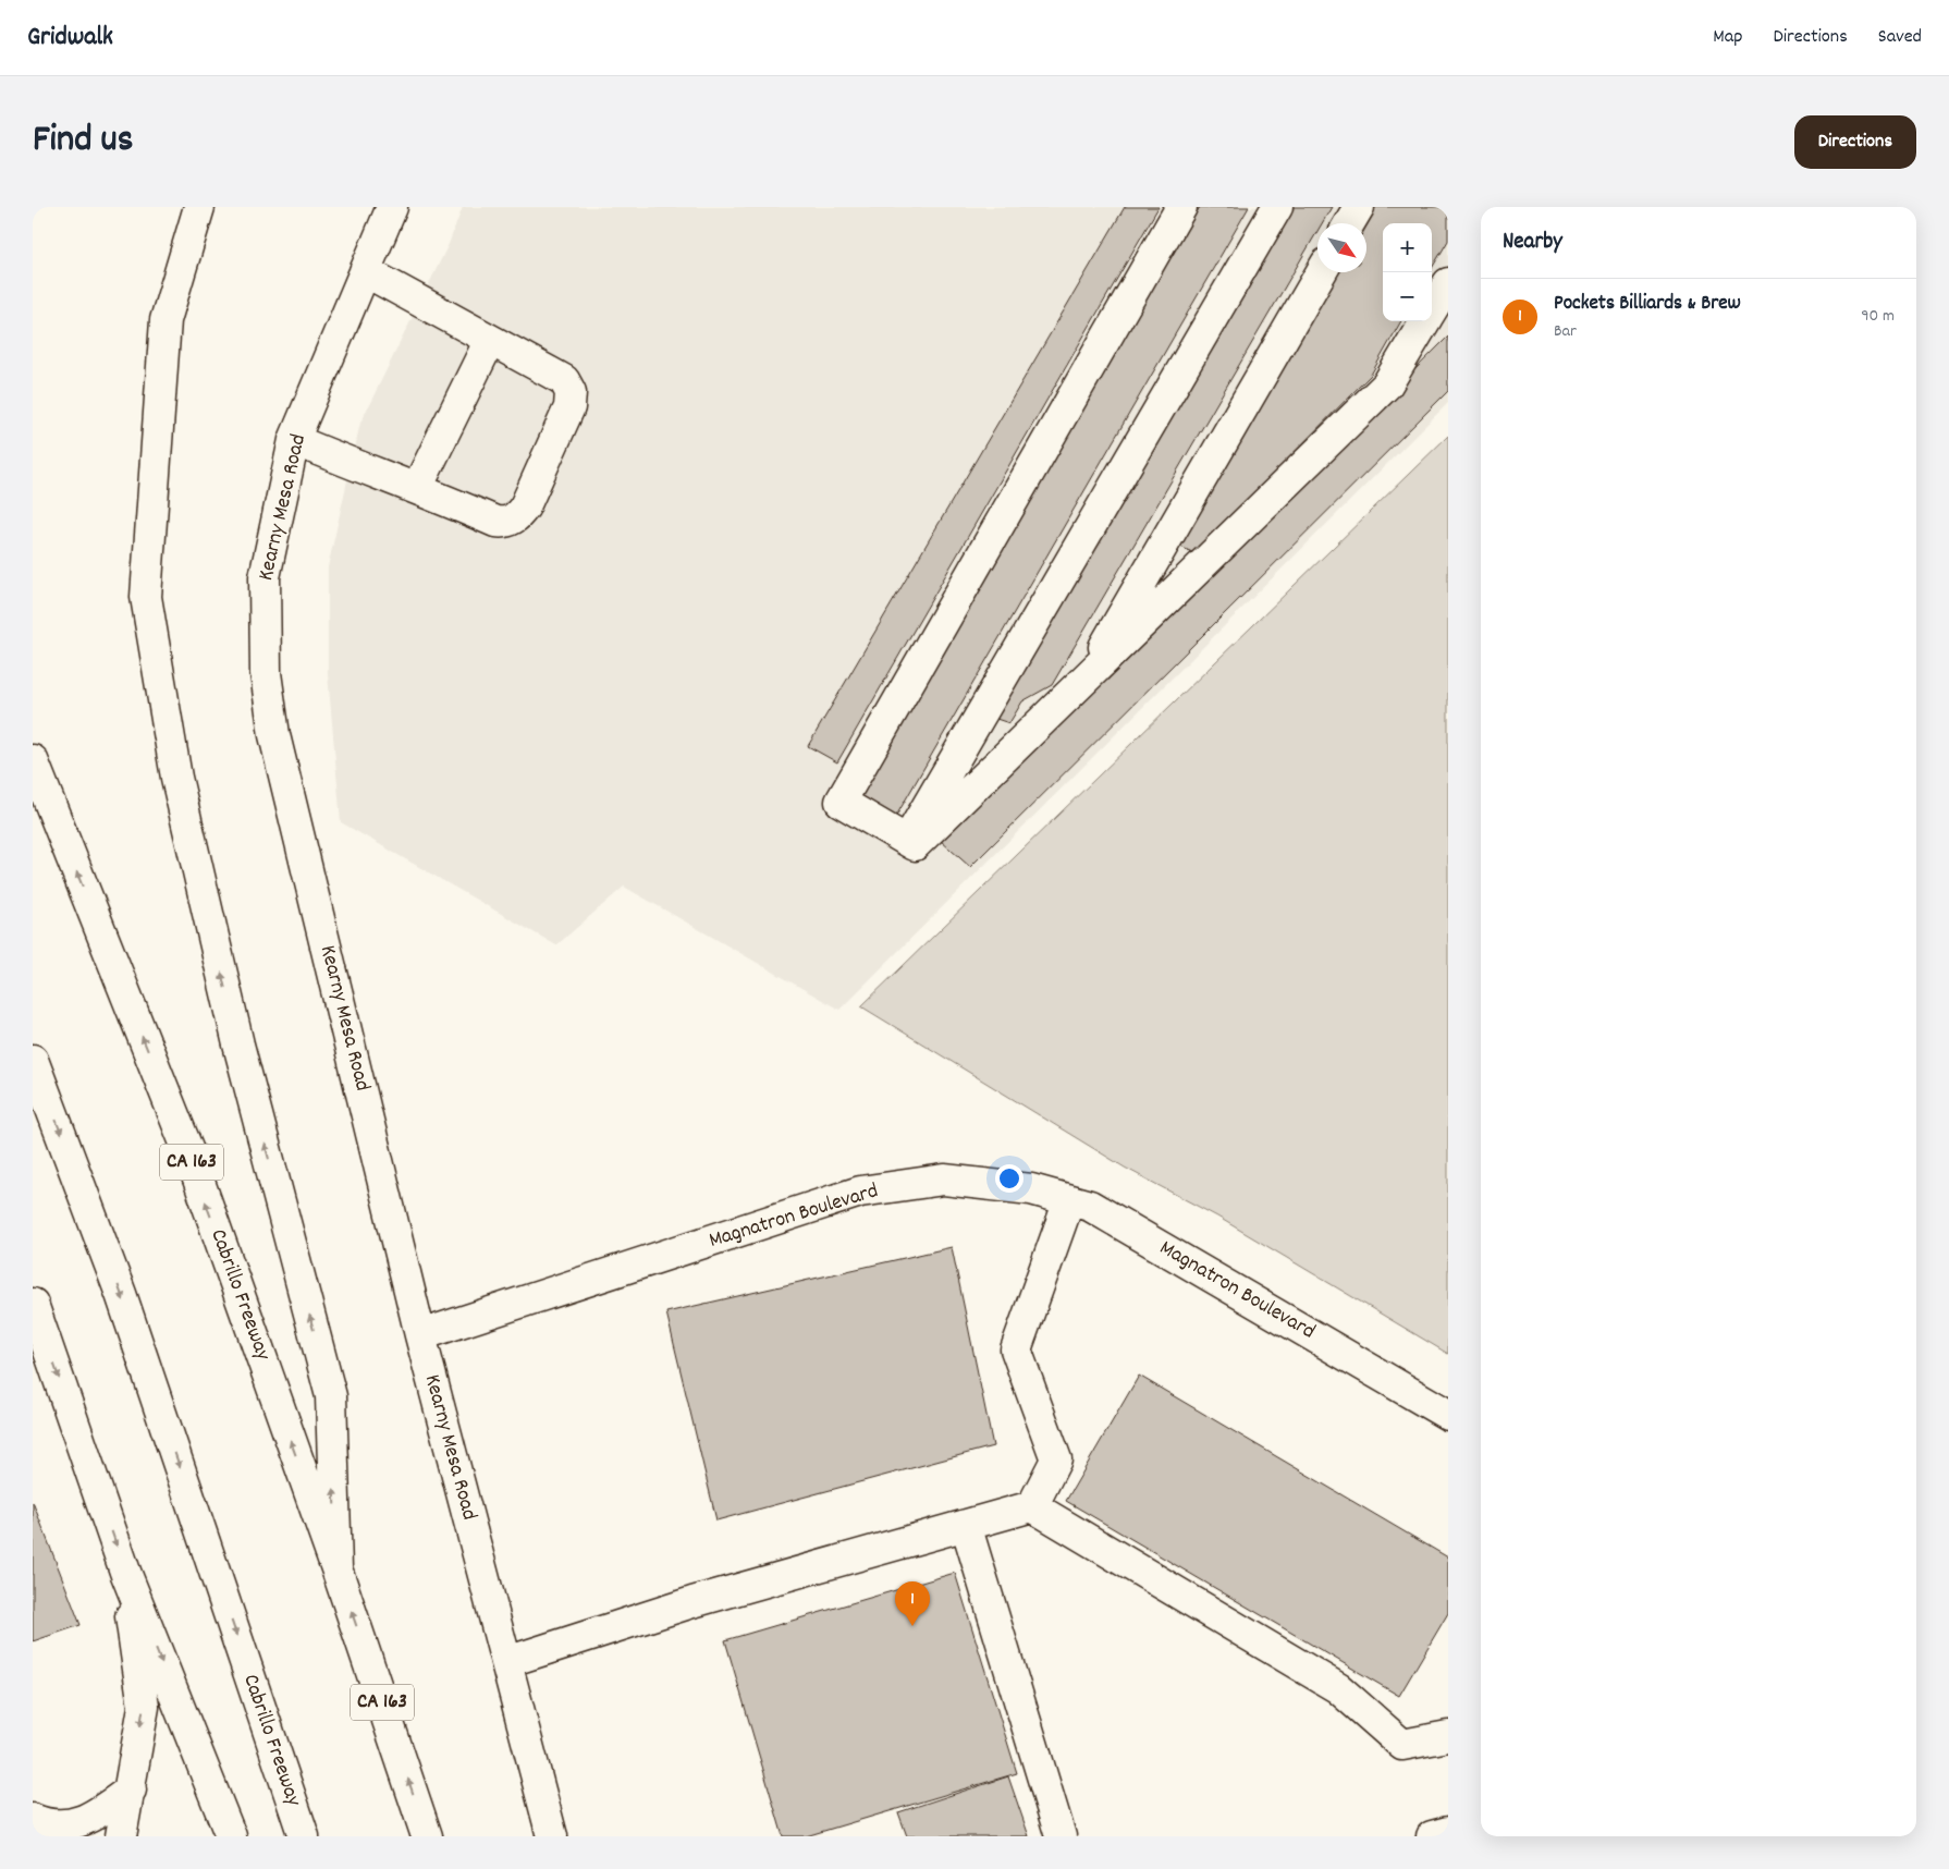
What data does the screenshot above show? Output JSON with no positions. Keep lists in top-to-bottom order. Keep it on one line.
{"streets":{"main road":["Kearny Mesa Road","CA 163","Magnatron Boulevard","Cabrillo Freeway"]},"crossings":[["Kearny Mesa Road","Magnatron Boulevard"]],"north":"bottom right","page":{"header":"Gridwalk","nav":["Map","Directions","Saved"],"title":"Find us","buttons":"Directions","heading":"Nearby","map_buttons":["+","−"],"list":[{"mark":"1","name":"Pockets Billiards & Brew","note":"Bar","value":"90 m"}],"pins":"1"}}
